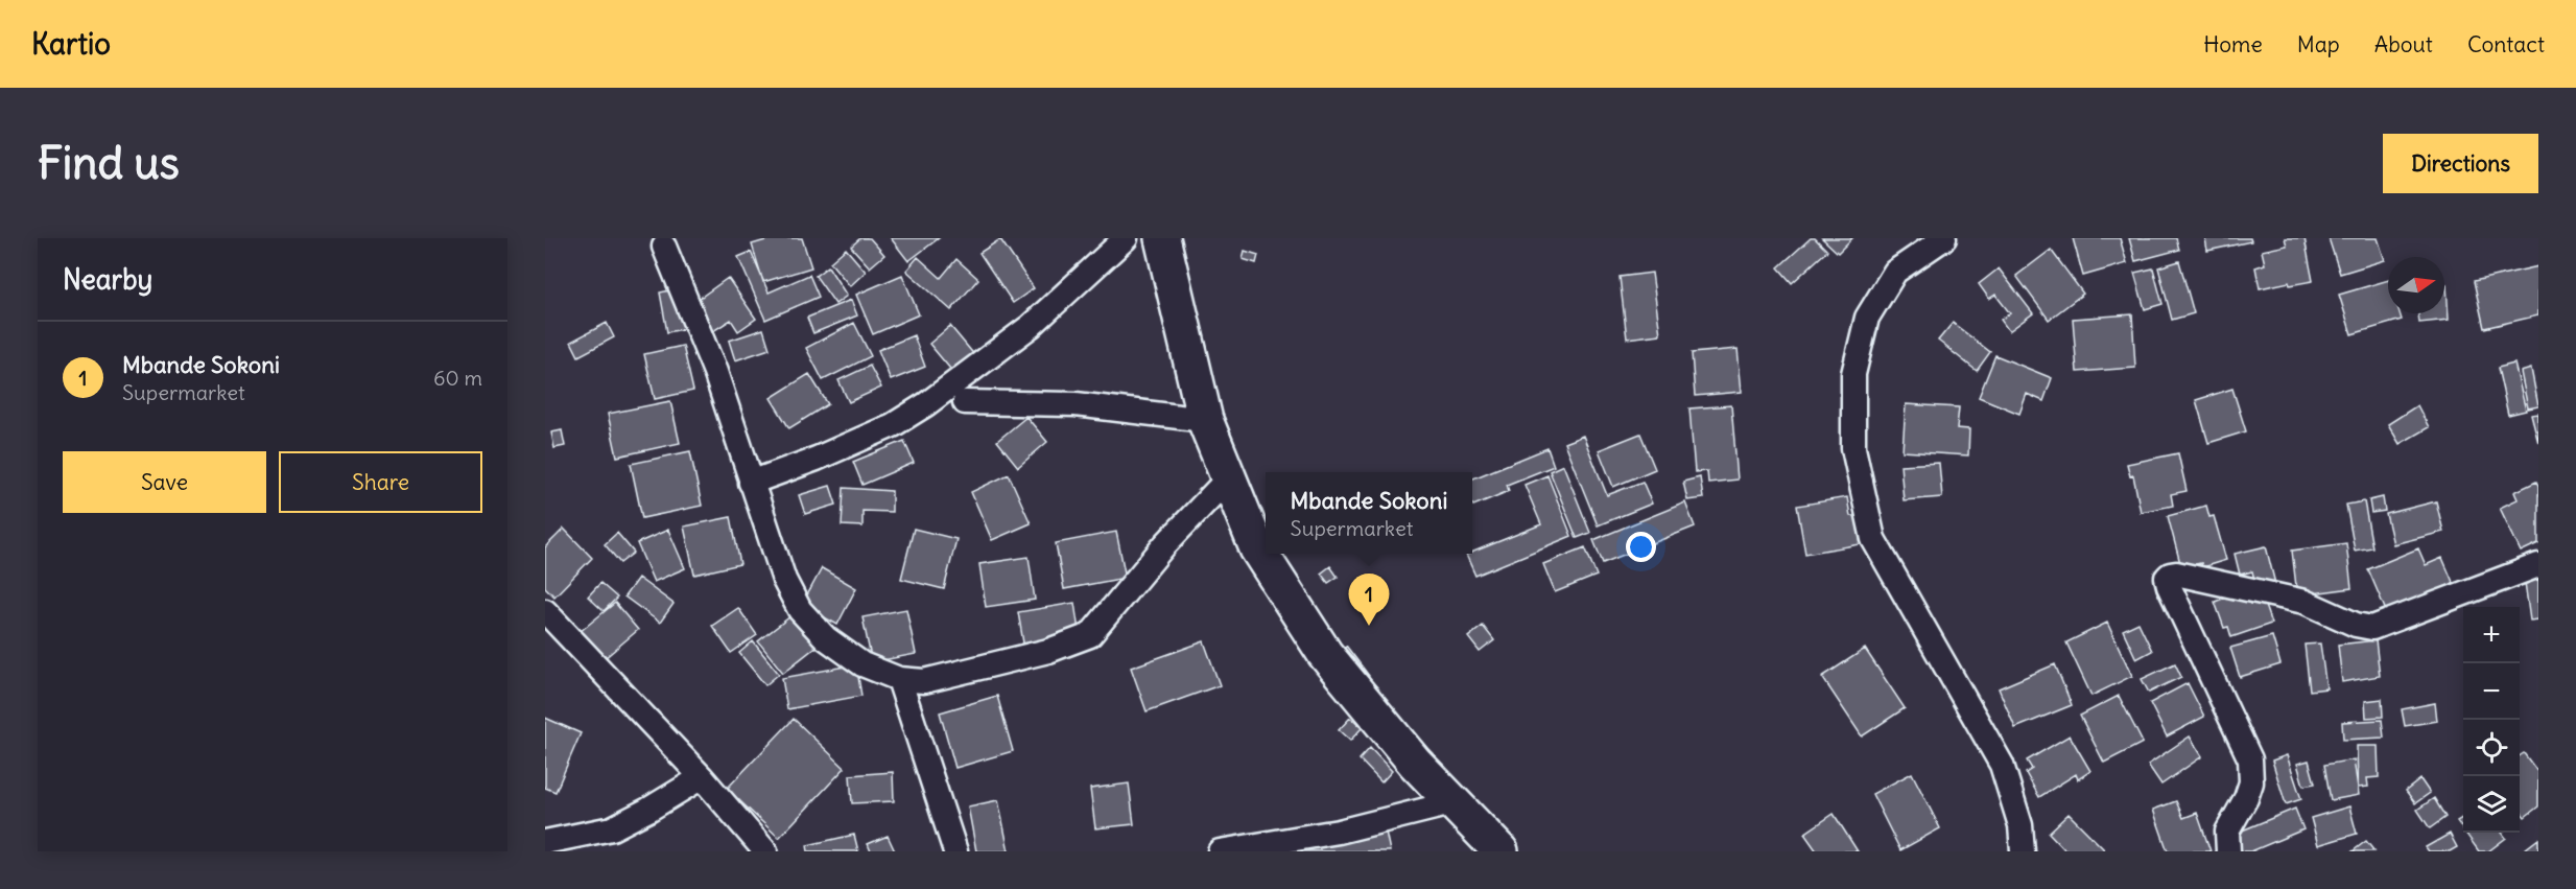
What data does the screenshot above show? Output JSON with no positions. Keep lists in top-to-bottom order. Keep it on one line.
{"north":"right","page":{"header":"Kartio","nav":["Home","Map","About","Contact"],"buttons":["Directions",["Save","Share"]],"title":"Find us","heading":"Nearby","list":[{"mark":"1","name":"Mbande Sokoni","note":"Supermarket","value":"60 m"}],"popup":["Mbande Sokoni","Supermarket"],"pins":"1","map_buttons":["+","−"]}}
